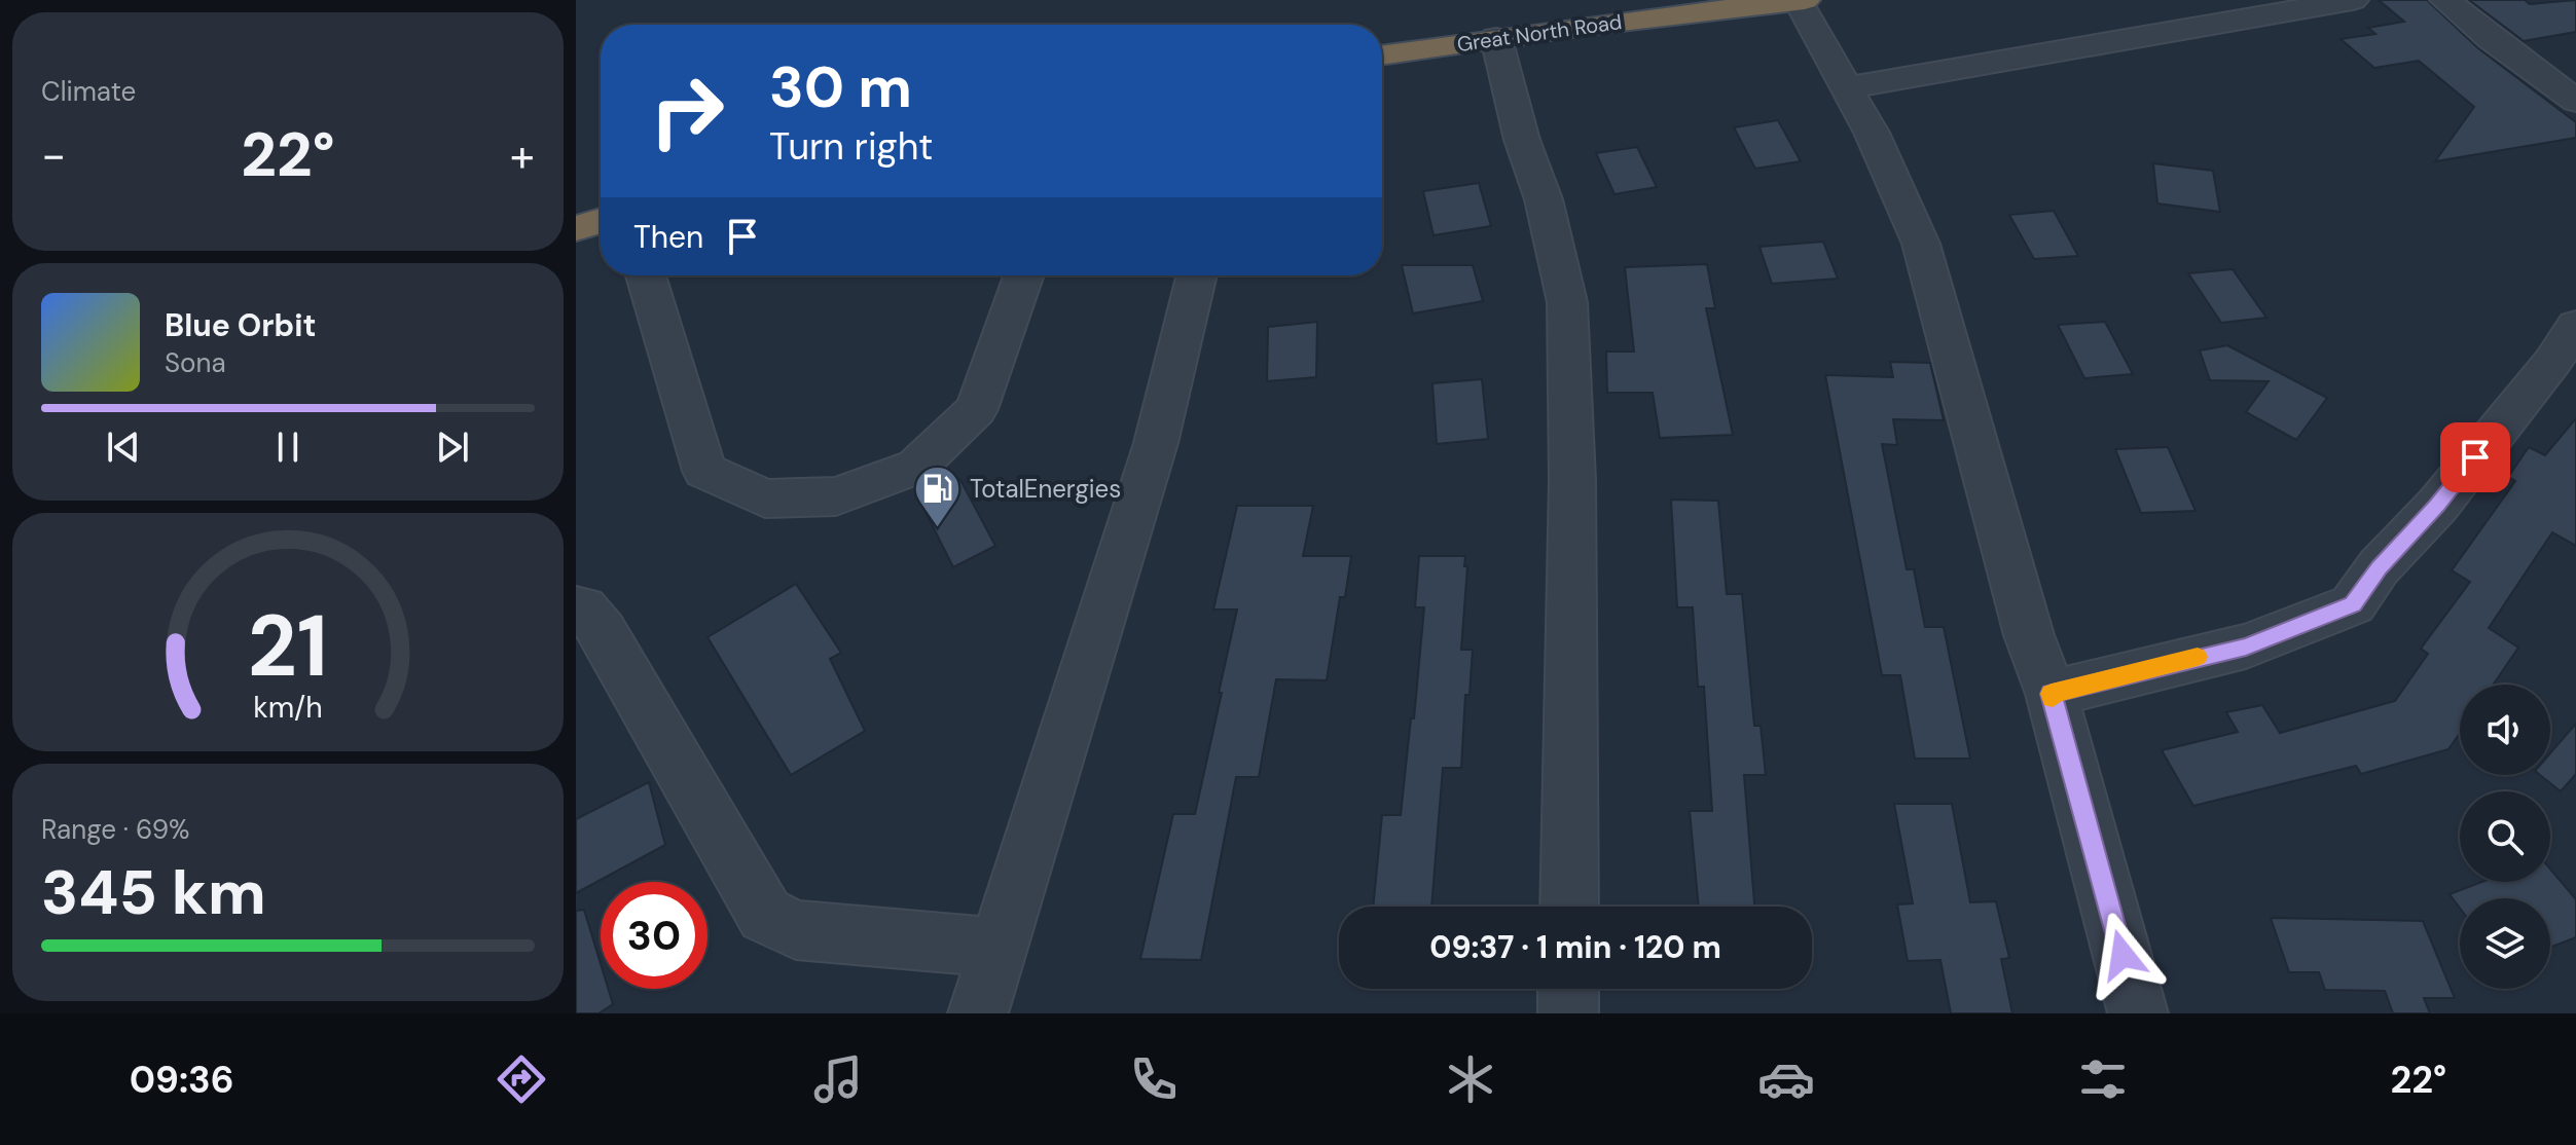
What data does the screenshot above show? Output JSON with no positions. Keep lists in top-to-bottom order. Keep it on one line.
{"streets":{"highway":["Great North Road"]},"places":{"fuel station":["TotalEnergies"]},"page":{"tile":["Climate",["Range · 69%","345 km"]],"turn":["30 m","Turn right"],"heat":["−","22°","+"],"then":"Then","song":["Blue Orbit","Sona"],"limit":"30","trip":"09:37 · 1 min · 120 m","tabs":["09:36","22°"],"gauge":["21","km/h"]}}
